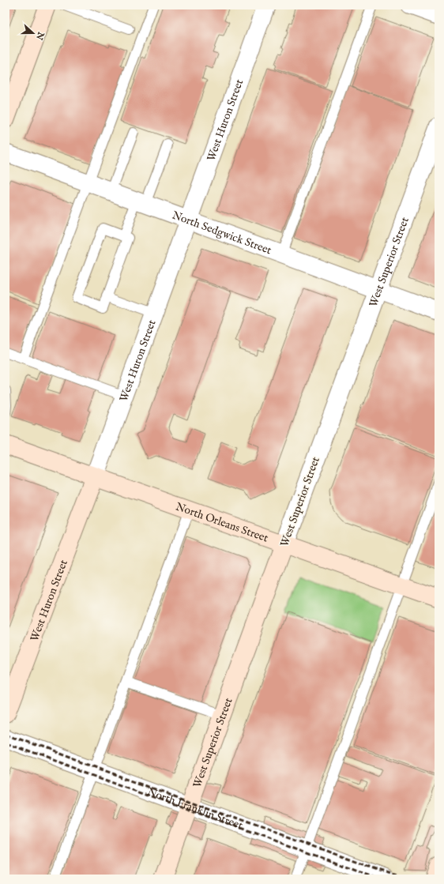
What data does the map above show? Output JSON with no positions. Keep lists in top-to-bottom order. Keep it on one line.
{"streets":{"street":["West Huron Street","North Sedgwick Street","West Superior Street","North Orleans Street","North Franklin Street"]},"crossings":[["West Huron Street","North Sedgwick Street"],["West Huron Street","North Orleans Street"],["North Sedgwick Street","West Superior Street"],["West Superior Street","North Orleans Street"],["West Superior Street","North Franklin Street"]],"north":"right"}
